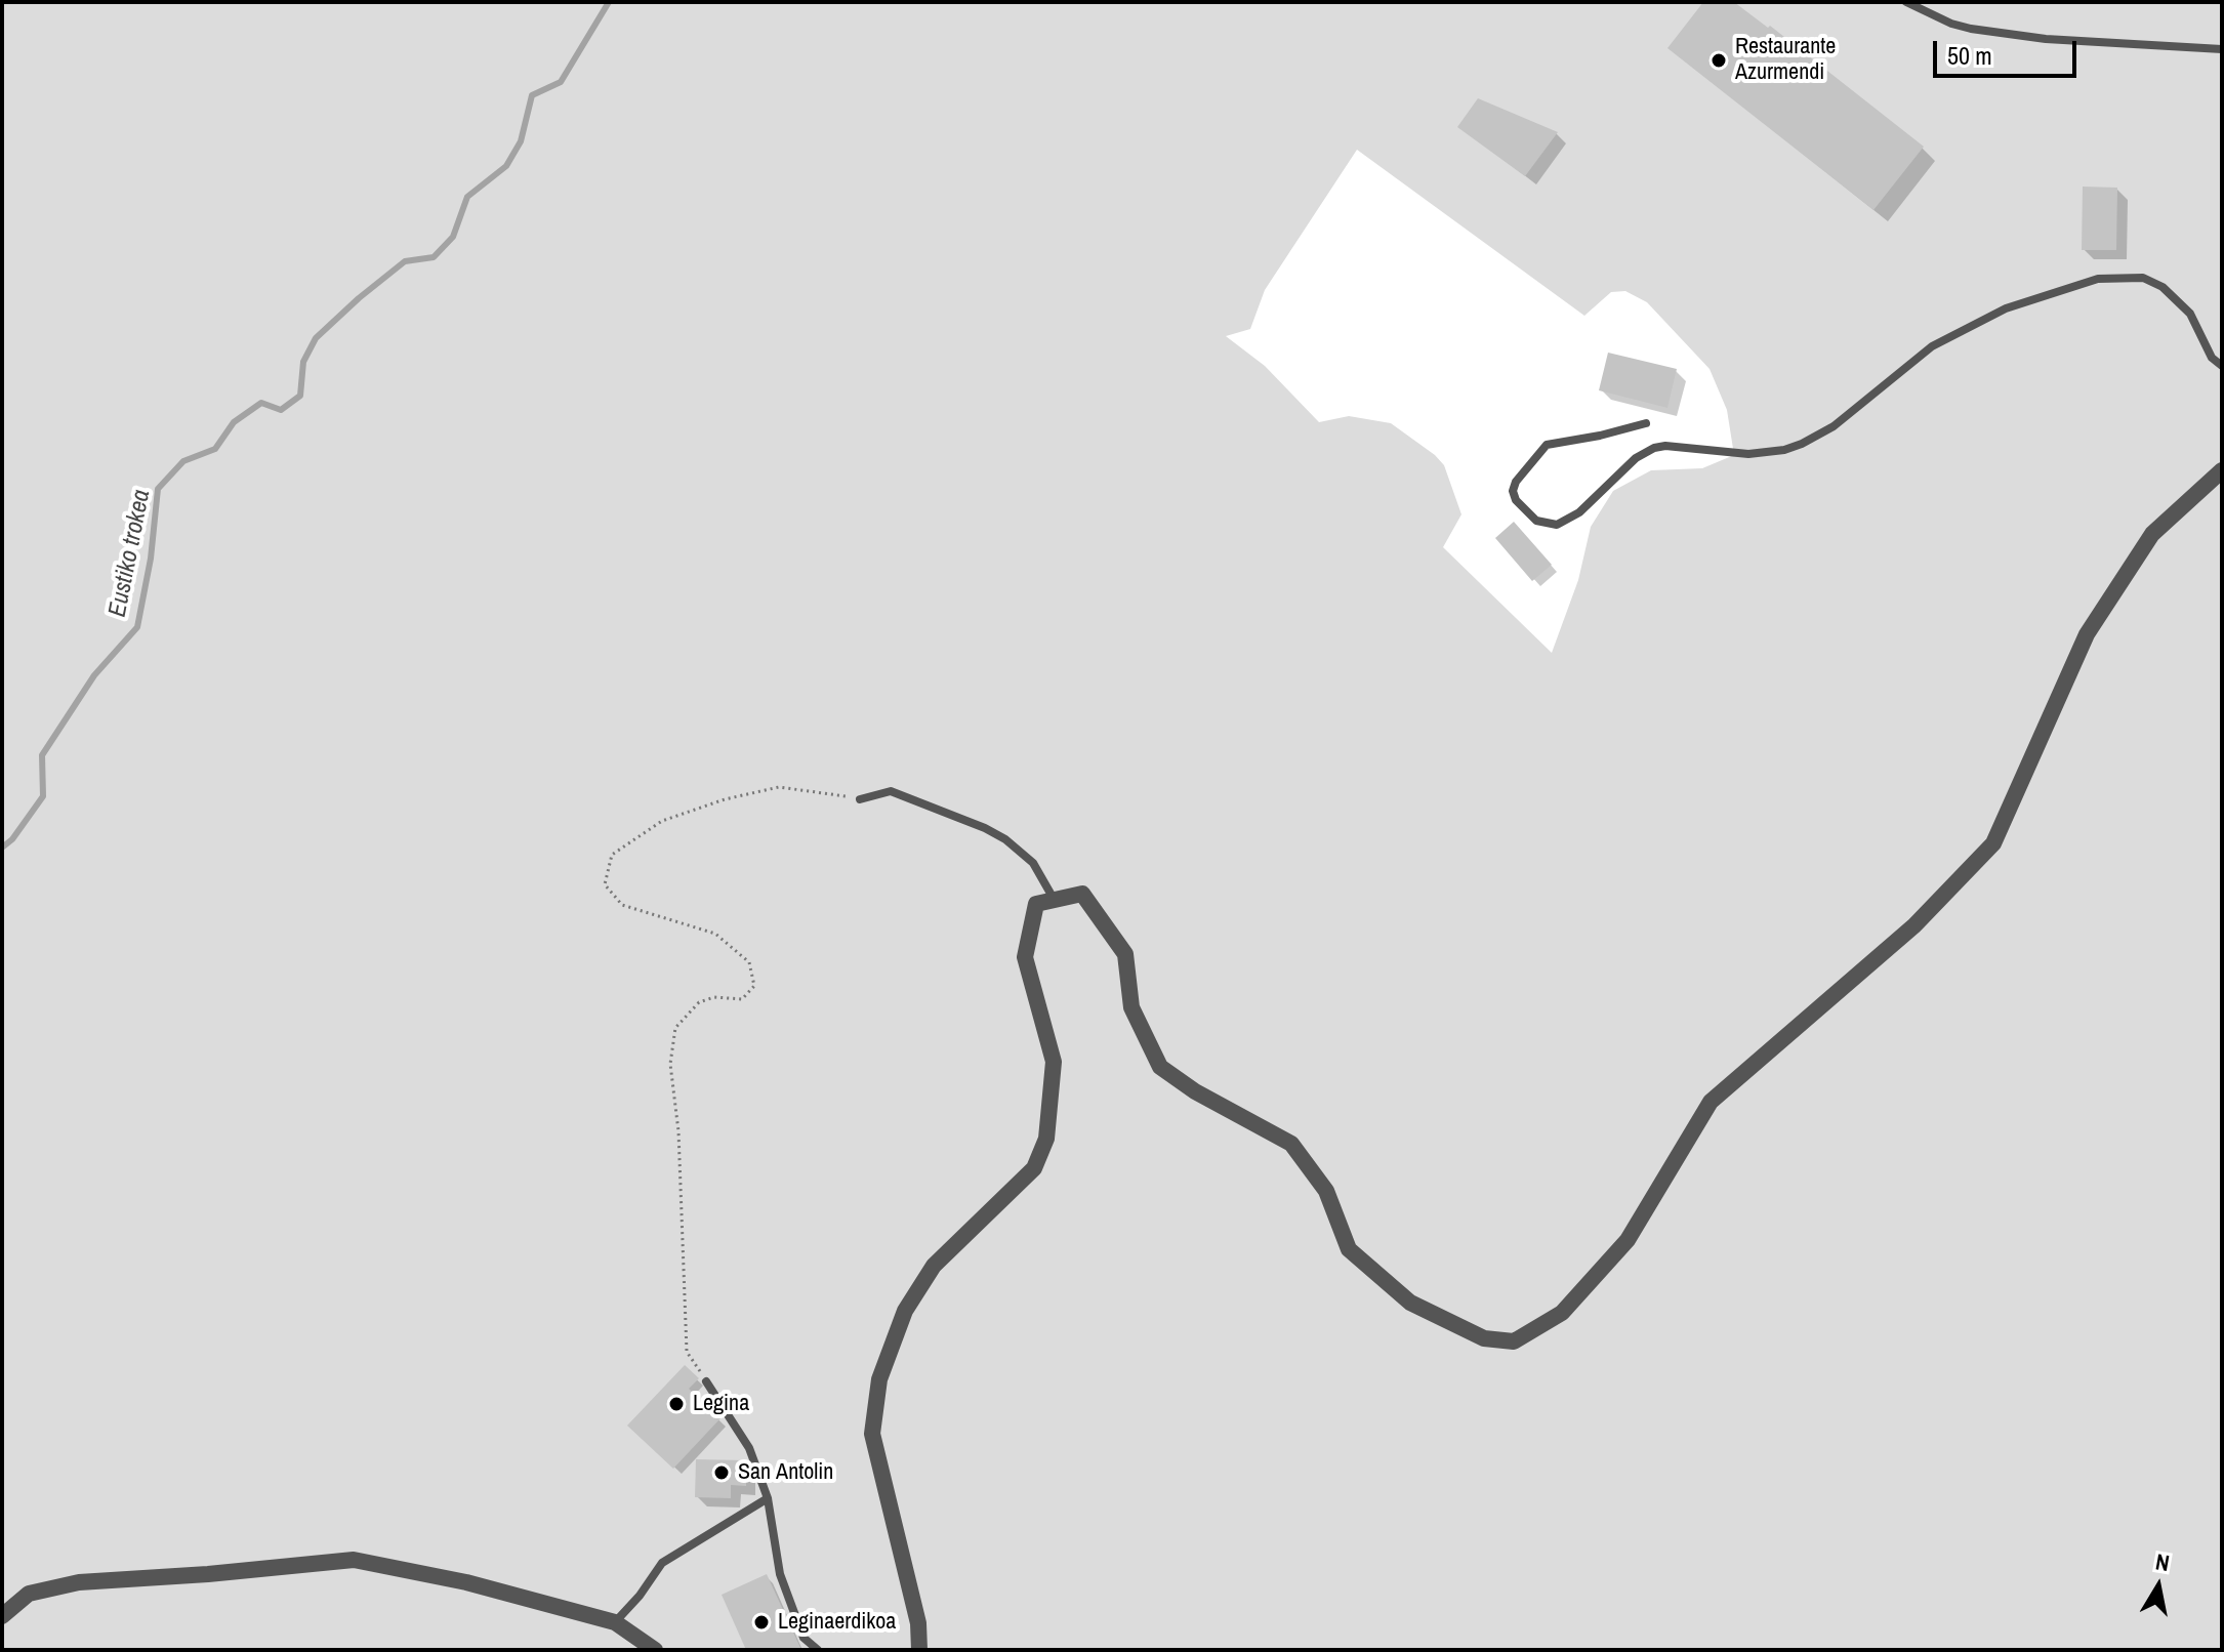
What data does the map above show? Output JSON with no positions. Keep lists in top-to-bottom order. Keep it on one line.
{"water":["Eustiko trokea"],"places":["Restaurante Azurmendi","Legina","San Antolin","Leginaerdikoa"],"scale_bar":"50 m","north":"top"}
